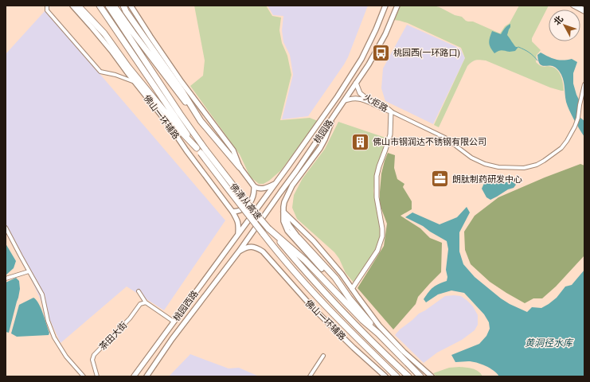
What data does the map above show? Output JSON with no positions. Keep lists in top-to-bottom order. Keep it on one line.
{"streets":{"highway":["佛清从高速"],"main road":["佛山一环辅路","桃园路","桃园西路"],"street":["火炬路","茶田大街"]},"crossings":[["火炬路","桃园路"],["佛山一环辅路","桃园路"],["佛山一环辅路","桃园西路"],["桃园路","桃园西路"]],"water":["黄洞径水库"],"places":{"bus stop":["桃园西(一环路口)"],"building":["佛山市钢润达不锈钢有限公司"],"office":["朗肽制药研发中心"]},"north":"top left"}
